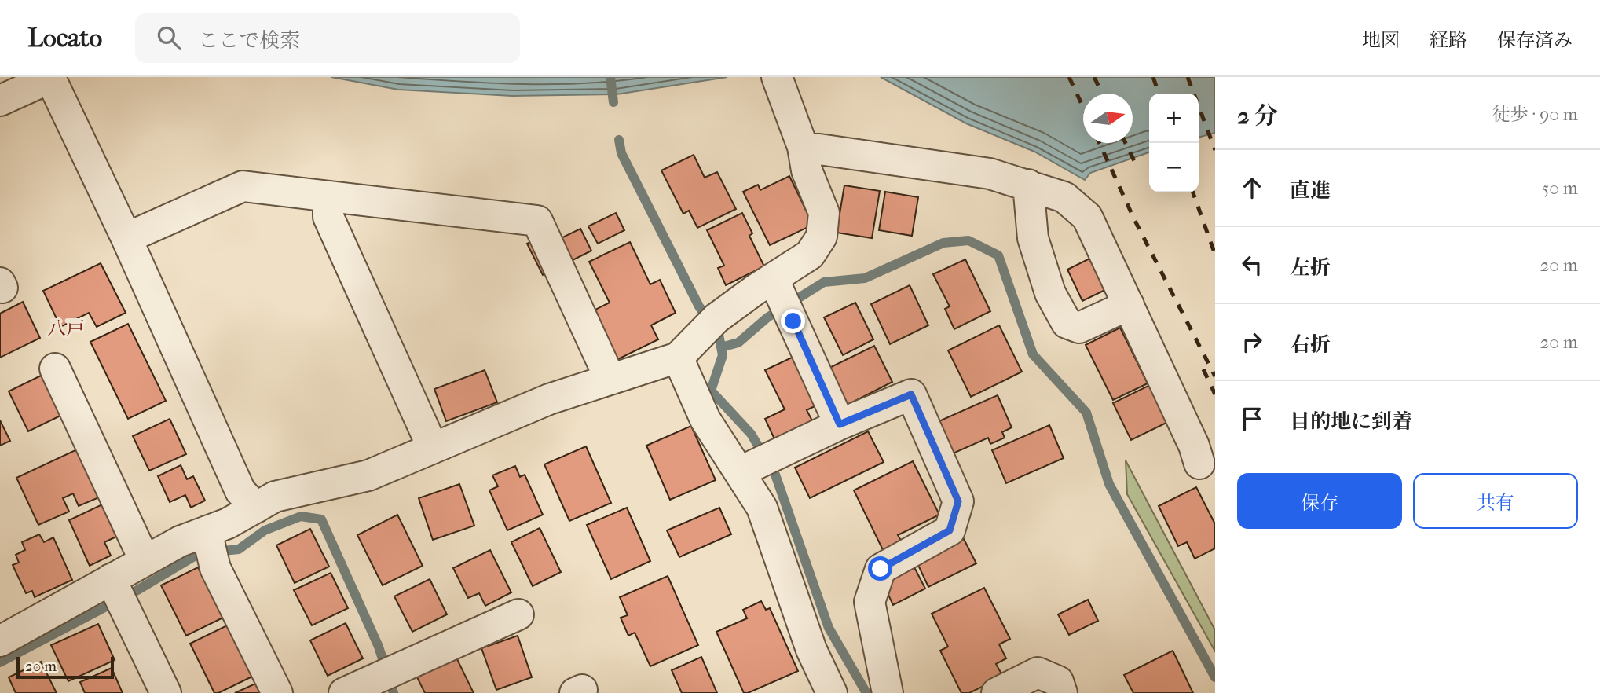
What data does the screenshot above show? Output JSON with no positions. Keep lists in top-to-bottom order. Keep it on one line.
{"districts":["八戸"],"scale_bar":"20 m","north":"right","page":{"header":"Locato","search":"ここで検索","nav":["地図","経路","保存済み"],"heading":["2 分","徒歩 · 90 m"],"map_buttons":["+","−"],"list":[["直進","50 m"],["左折","20 m"],["右折","20 m"],"目的地に到着"],"buttons":["保存","共有"],"scale":"20 m"}}
